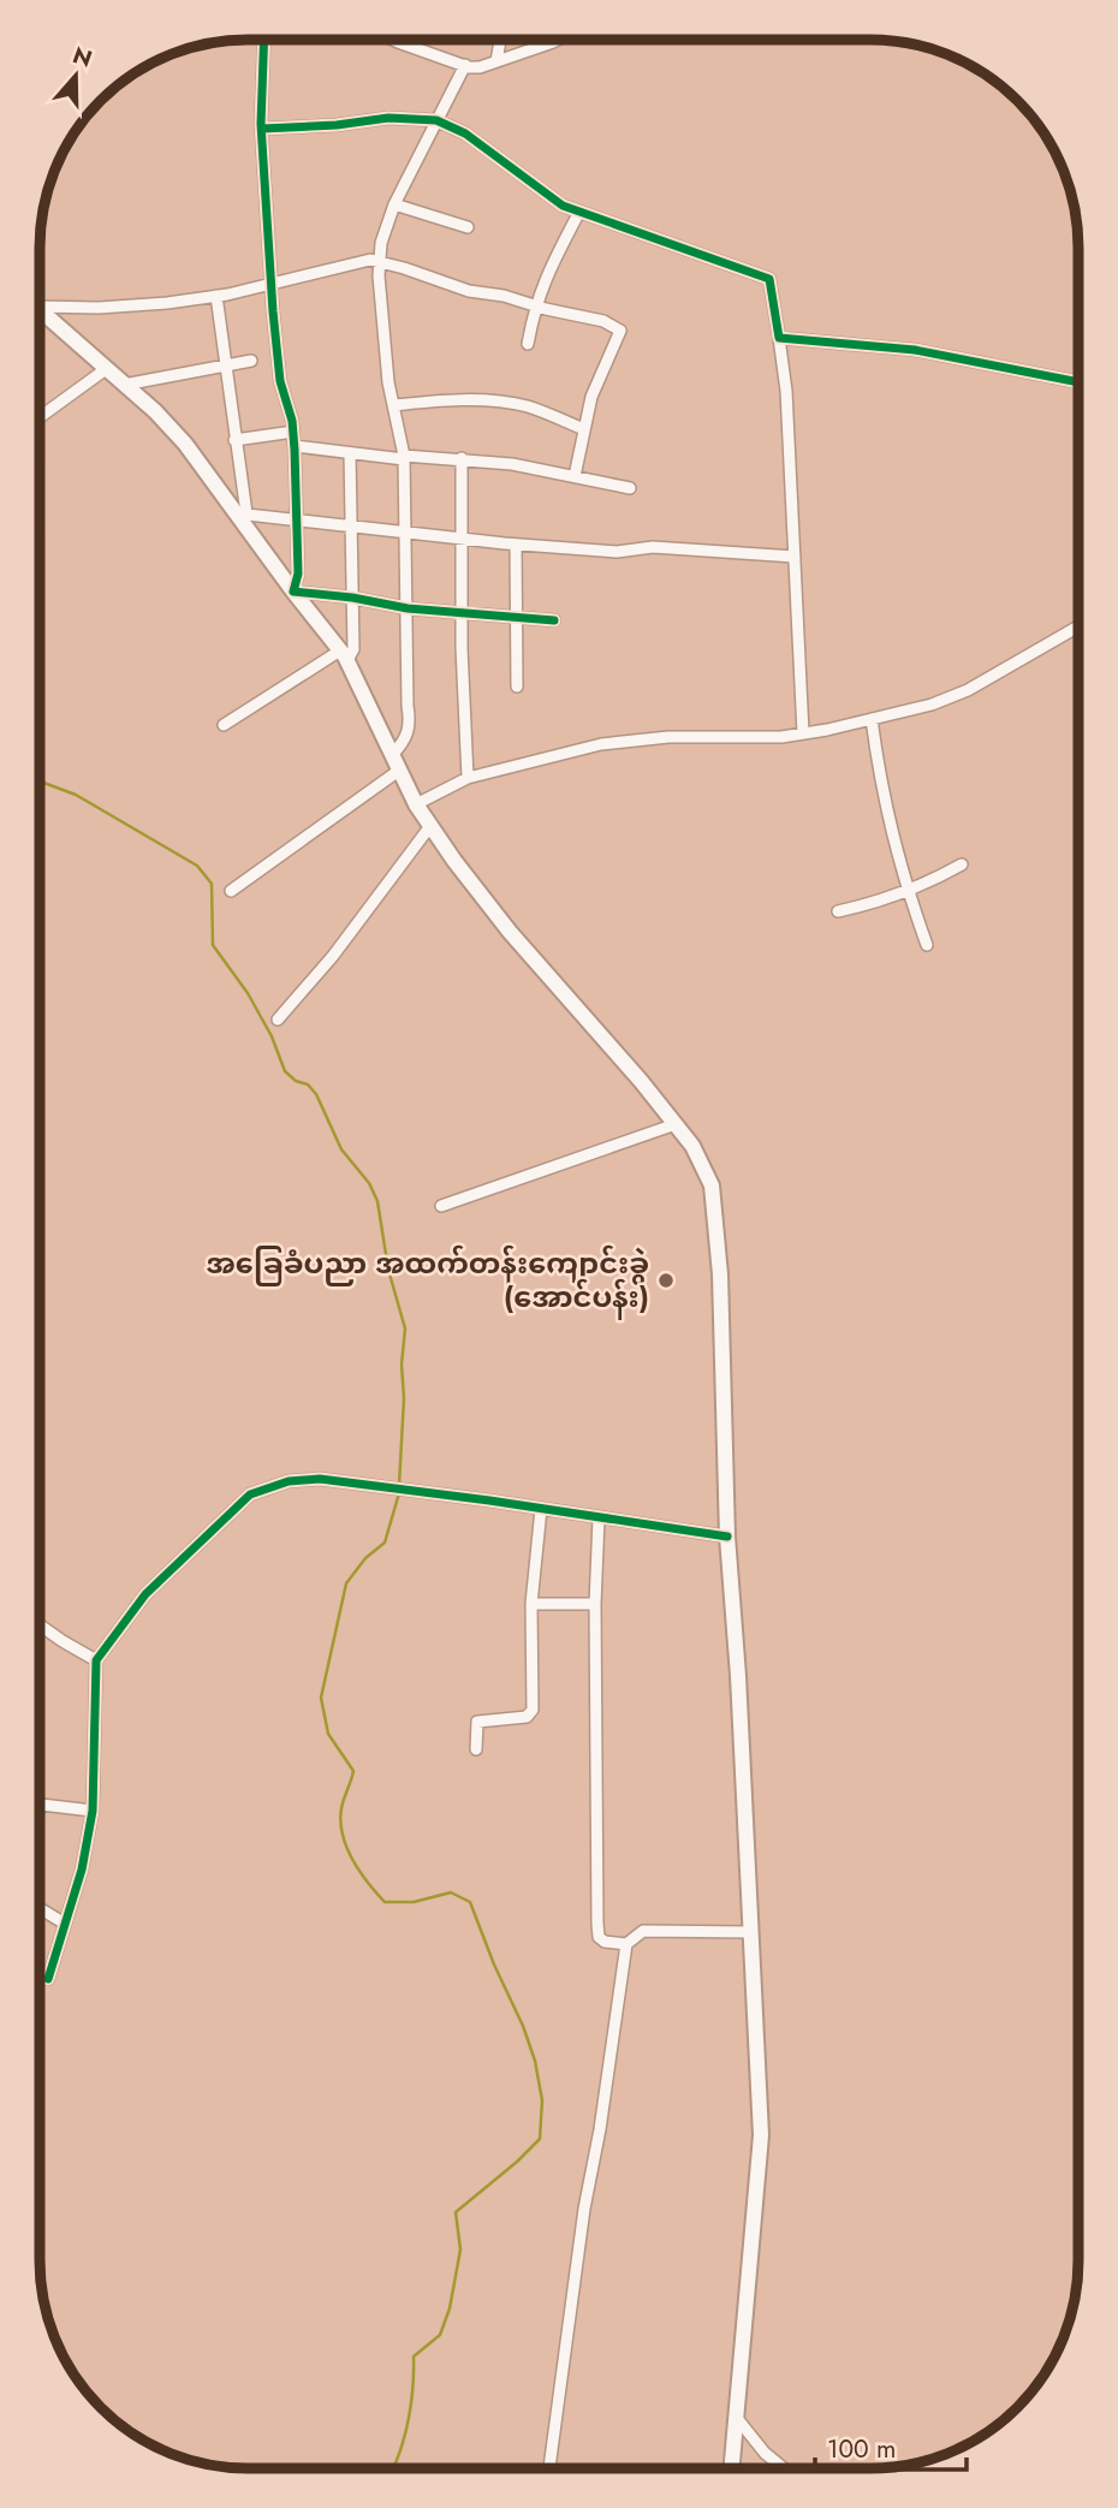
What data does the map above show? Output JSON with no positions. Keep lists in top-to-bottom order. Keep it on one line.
{"places":["အခြေခံပညာ အထက်တန်းကျောင်းခွဲ (အောင်ပန်း)"],"scale_bar":"100 m","north":"top"}
